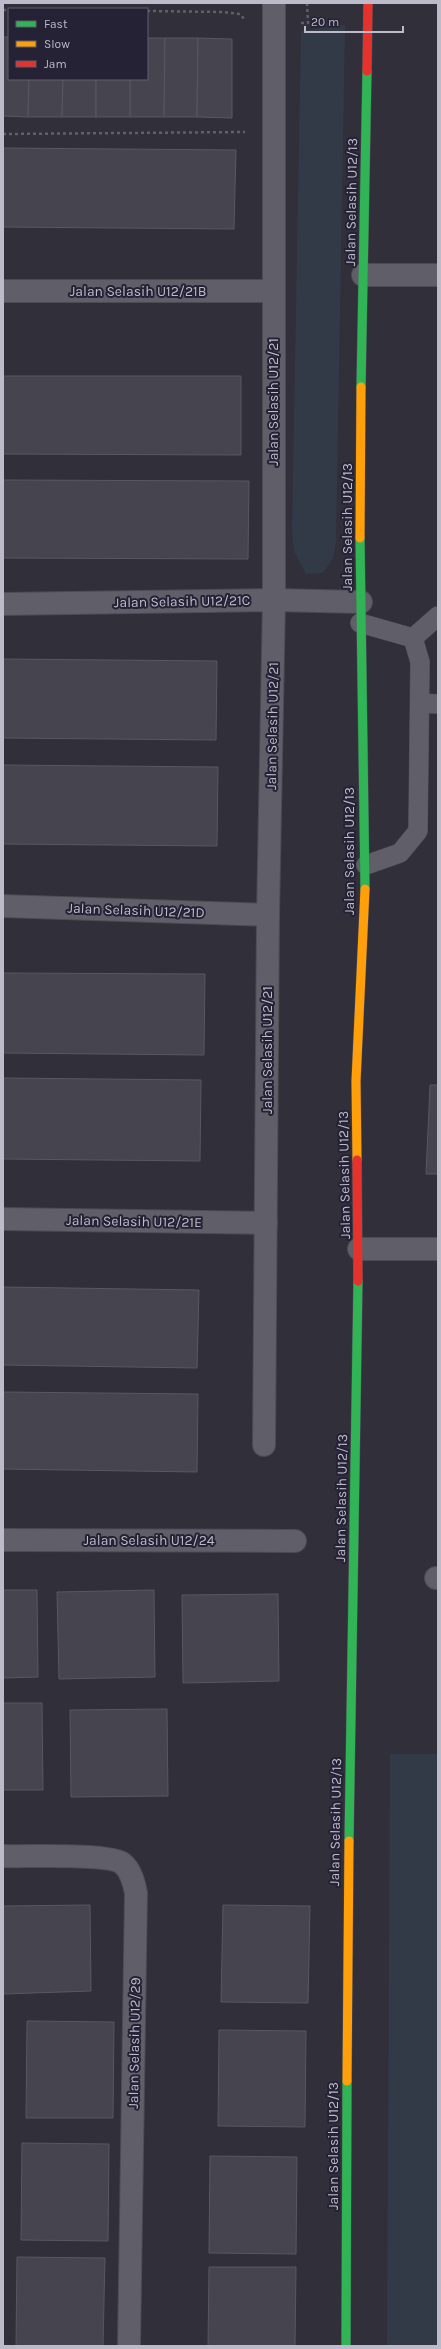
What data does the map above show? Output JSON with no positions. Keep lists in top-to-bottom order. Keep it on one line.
{"streets":{"street":["Jalan Selasih U12/13","Jalan Selasih U12/21B","Jalan Selasih U12/21","Jalan Selasih U12/21C","Jalan Selasih U12/21D","Jalan Selasih U12/21E","Jalan Selasih U12/24","Jalan Selasih U12/29"]},"crossings":[["Jalan Selasih U12/13","Jalan Selasih U12/21C"],["Jalan Selasih U12/21B","Jalan Selasih U12/21"],["Jalan Selasih U12/21","Jalan Selasih U12/21C"],["Jalan Selasih U12/21","Jalan Selasih U12/21D"],["Jalan Selasih U12/21","Jalan Selasih U12/21E"]],"legend":["Fast","Slow","Jam"],"scale_bar":"20 m"}
